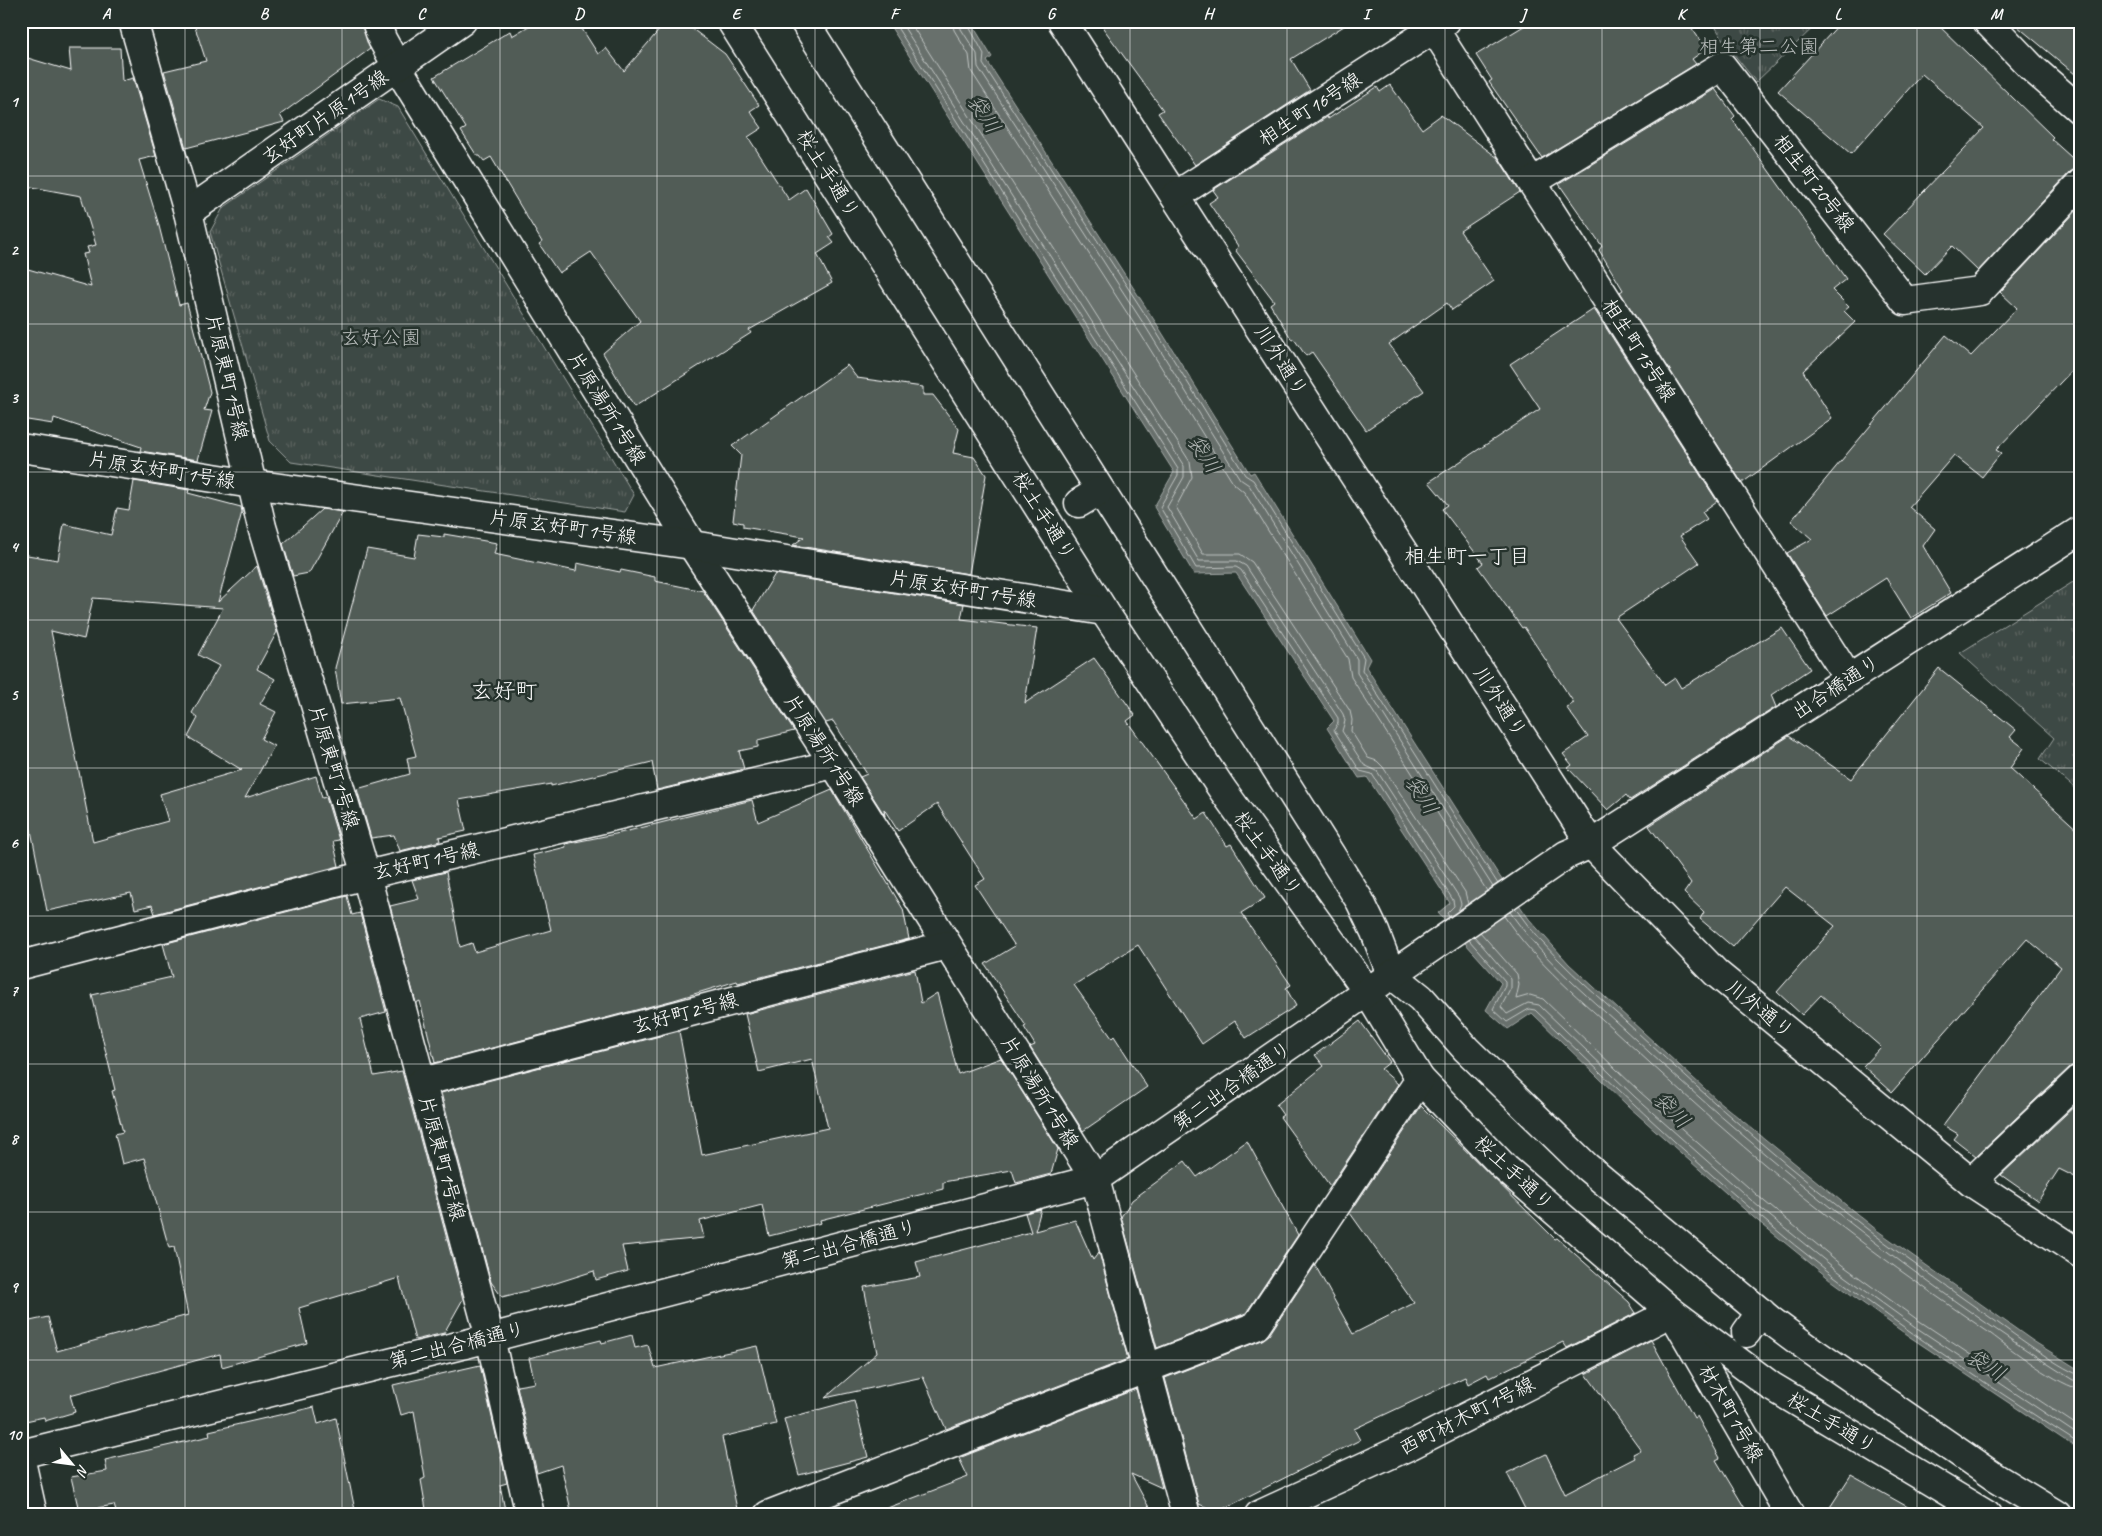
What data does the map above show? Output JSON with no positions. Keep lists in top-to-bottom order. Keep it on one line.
{"streets":{"street":["相生町16号線","玄好町片原1号線","桜土手通り","相生町20号線","相生町13号線","川外通り","片原東町1号線","片原湯所1号線","片原玄好町1号線","出合橋通り","玄好町1号線","玄好町2号線","第二出合橋通り","材木町1号線","西町材木町1号線"]},"crossings":[["相生町16号線","相生町13号線"],["相生町16号線","川外通り"],["玄好町片原1号線","片原東町1号線"],["玄好町片原1号線","片原湯所1号線"],["桜土手通り","片原玄好町1号線"],["桜土手通り","第二出合橋通り"],["桜土手通り","材木町1号線"],["桜土手通り","西町材木町1号線"],["相生町20号線","相生町13号線"],["相生町13号線","出合橋通り"],["川外通り","出合橋通り"],["川外通り","第二出合橋通り"],["片原東町1号線","片原玄好町1号線"],["片原東町1号線","玄好町1号線"],["片原東町1号線","玄好町2号線"],["片原東町1号線","第二出合橋通り"],["片原湯所1号線","片原玄好町1号線"],["片原湯所1号線","玄好町1号線"],["片原湯所1号線","玄好町2号線"],["片原湯所1号線","第二出合橋通り"],["出合橋通り","第二出合橋通り"],["材木町1号線","西町材木町1号線"]],"districts":["相生町一丁目","玄好町"],"water":["袋川"],"parks":["相生第二公園","玄好公園"],"north":"bottom right","grid":{"columns":["A","B","C","D","E","F","G","H","I","J","K","L","M"],"rows":["1","2","3","4","5","6","7","8","9","10"]}}
